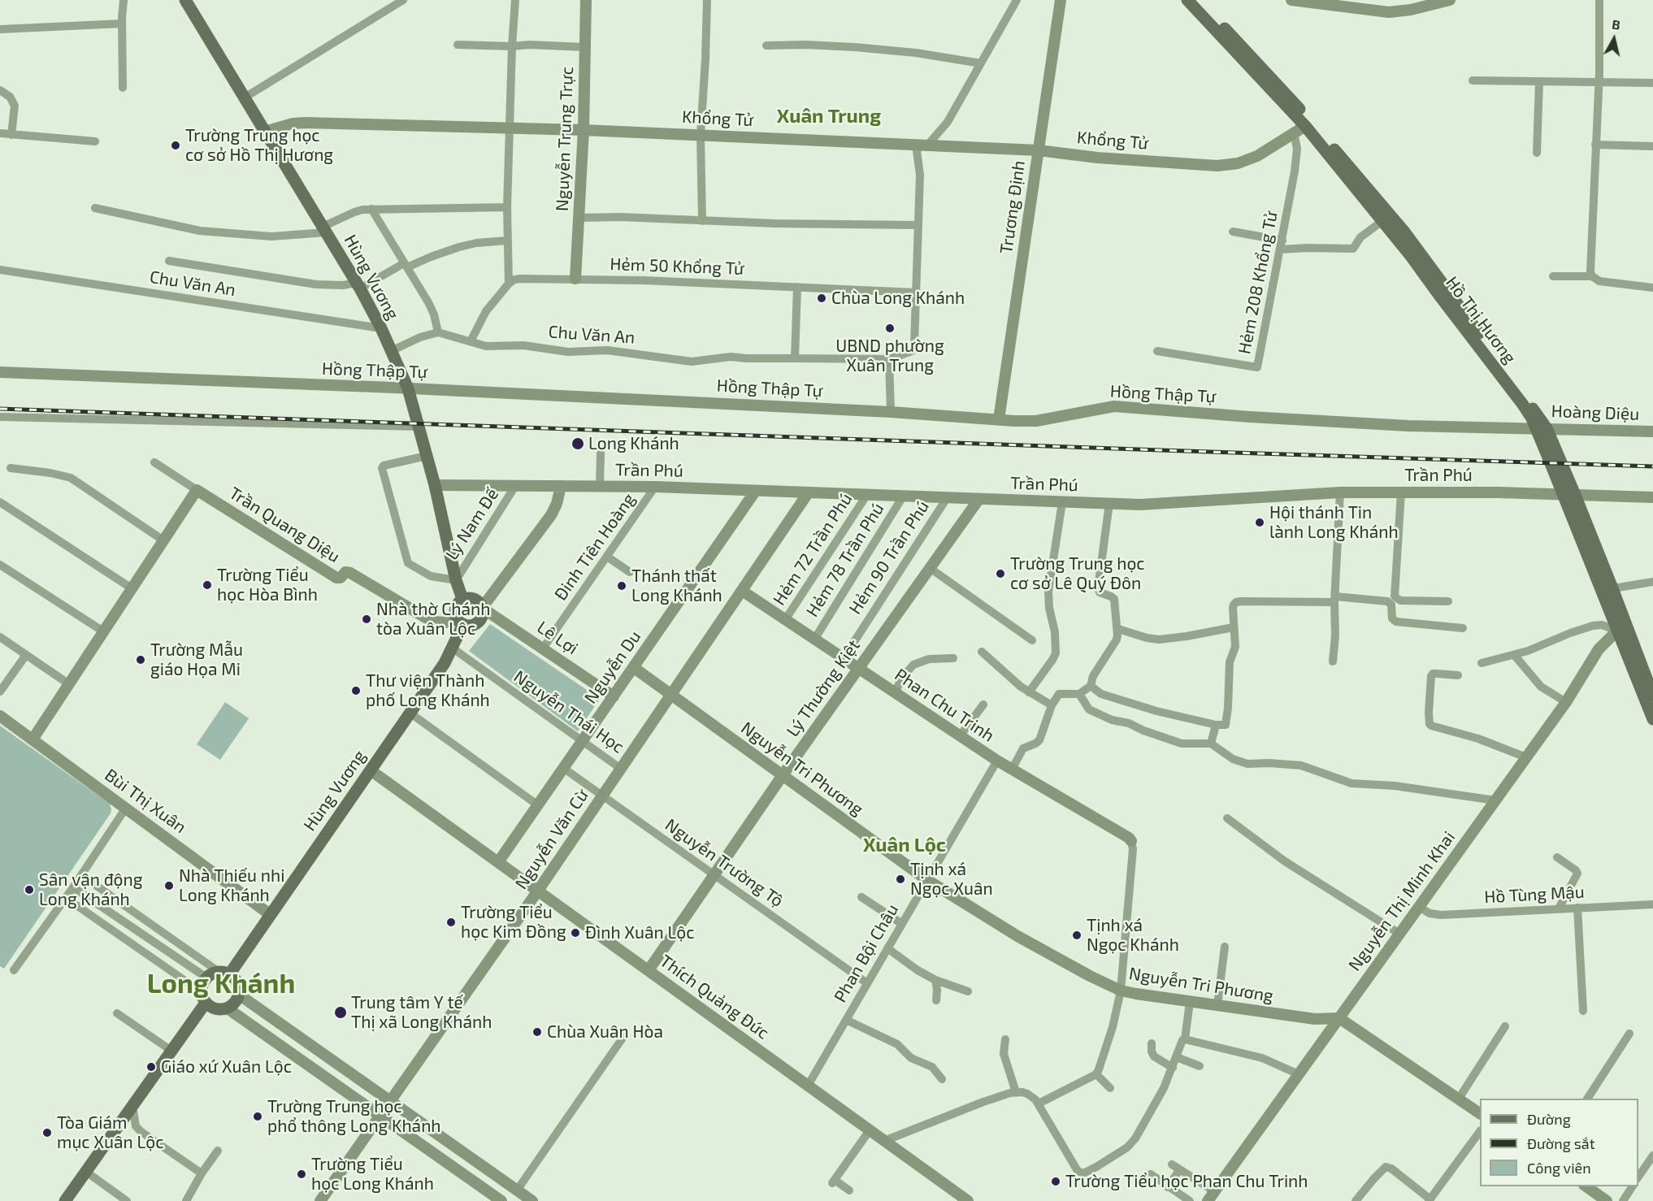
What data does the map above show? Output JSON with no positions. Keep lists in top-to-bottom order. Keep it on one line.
{"streets":{"main road":["Hùng Vương","Hồ Thị Hương"],"street":["Khổng Tử","Nguyễn Trung Trực","Trương Định","Hẻm 50 Khổng Tử","Hẻm 208 Khổng Tử","Chu Văn An","Hồng Thập Tự","Hoàng Diệu","Trần Phú","Lý Nam Đế","Trần Quang Diệu","Đinh Tiên Hoàng","Hẻm 72 Trần Phú","Hẻm 90 Trần Phú","Hẻm 78 Trần Phú","Lê Lợi","Nguyễn Du","Lý Thường Kiệt","Phan Chu Trinh","Nguyễn Thái Học","Nguyễn Tri Phương","Bùi Thị Xuân","Nguyễn Văn Cừ","Nguyễn Trường Tộ","Hồ Tùng Mậu","Nguyễn Thị Minh Khai","Phan Bội Châu","Thích Quảng Đức"]},"crossings":[["Khổng Tử","Nguyễn Trung Trực"],["Khổng Tử","Trương Định"],["Khổng Tử","Hùng Vương"],["Khổng Tử","Hẻm 208 Khổng Tử"],["Khổng Tử","Hồ Thị Hương"],["Nguyễn Trung Trực","Hẻm 50 Khổng Tử"],["Trương Định","Hồng Thập Tự"],["Hùng Vương","Chu Văn An"],["Hùng Vương","Hồng Thập Tự"],["Hùng Vương","Trần Phú"],["Hùng Vương","Lý Nam Đế"],["Hùng Vương","Trần Quang Diệu"],["Hùng Vương","Lê Lợi"],["Hùng Vương","Nguyễn Thái Học"],["Hùng Vương","Bùi Thị Xuân"],["Hùng Vương","Thích Quảng Đức"],["Hồ Thị Hương","Hồng Thập Tự"],["Hồ Thị Hương","Hoàng Diệu"],["Hồ Thị Hương","Trần Phú"],["Hồ Thị Hương","Nguyễn Thị Minh Khai"],["Hồng Thập Tự","Hoàng Diệu"],["Trần Phú","Lý Nam Đế"],["Trần Phú","Đinh Tiên Hoàng"],["Trần Phú","Hẻm 72 Trần Phú"],["Trần Phú","Hẻm 90 Trần Phú"],["Trần Phú","Hẻm 78 Trần Phú"],["Trần Phú","Nguyễn Du"],["Trần Phú","Lý Thường Kiệt"],["Trần Phú","Nguyễn Văn Cừ"],["Trần Quang Diệu","Lê Lợi"],["Đinh Tiên Hoàng","Lê Lợi"],["Hẻm 72 Trần Phú","Phan Chu Trinh"],["Hẻm 90 Trần Phú","Phan Chu Trinh"],["Hẻm 78 Trần Phú","Phan Chu Trinh"],["Lê Lợi","Nguyễn Du"],["Nguyễn Du","Nguyễn Thái Học"],["Nguyễn Du","Nguyễn Tri Phương"],["Nguyễn Du","Nguyễn Trường Tộ"],["Nguyễn Du","Thích Quảng Đức"],["Lý Thường Kiệt","Phan Chu Trinh"],["Lý Thường Kiệt","Nguyễn Tri Phương"],["Lý Thường Kiệt","Nguyễn Trường Tộ"],["Lý Thường Kiệt","Thích Quảng Đức"],["Phan Chu Trinh","Nguyễn Văn Cừ"],["Phan Chu Trinh","Phan Bội Châu"],["Nguyễn Thái Học","Nguyễn Văn Cừ"],["Nguyễn Tri Phương","Nguyễn Văn Cừ"],["Nguyễn Tri Phương","Nguyễn Thị Minh Khai"],["Nguyễn Tri Phương","Phan Bội Châu"],["Nguyễn Văn Cừ","Nguyễn Trường Tộ"],["Nguyễn Văn Cừ","Thích Quảng Đức"],["Nguyễn Trường Tộ","Phan Bội Châu"],["Hồ Tùng Mậu","Nguyễn Thị Minh Khai"],["Phan Bội Châu","Thích Quảng Đức"]],"districts":["Xuân Trung","Xuân Lộc","Long Khánh"],"places":["Trường Trung học cơ sở Hồ Thị Hương","Chùa Long Khánh","UBND phường Xuân Trung","Long Khánh","Hội thánh Tin lành Long Khánh","Trường Trung học cơ sở Lê Quý Đôn","Trường Tiểu học Hòa Bình","Thánh thất Long Khánh","Nhà thờ Chánh tòa Xuân Lộc","Trường Mẫu giáo Họa Mi","Thư viện Thành phố Long Khánh","Tịnh xá Ngọc Xuân","Nhà Thiếu nhi Long Khánh","Sân vận động Long Khánh","Trường Tiểu học Kim Đồng","Đình Xuân Lộc","Tịnh xá Ngọc Khánh","Trung tâm Y tế Thị xã Long Khánh","Chùa Xuân Hòa","Giáo xứ Xuân Lộc","Trường Trung học phổ thông Long Khánh","Tòa Giám mục Xuân Lộc","Trường Tiểu học Long Khánh","Trường Tiểu học Phan Chu Trinh"],"legend":["Đường","Đường sắt","Công viên"],"north":"top"}
